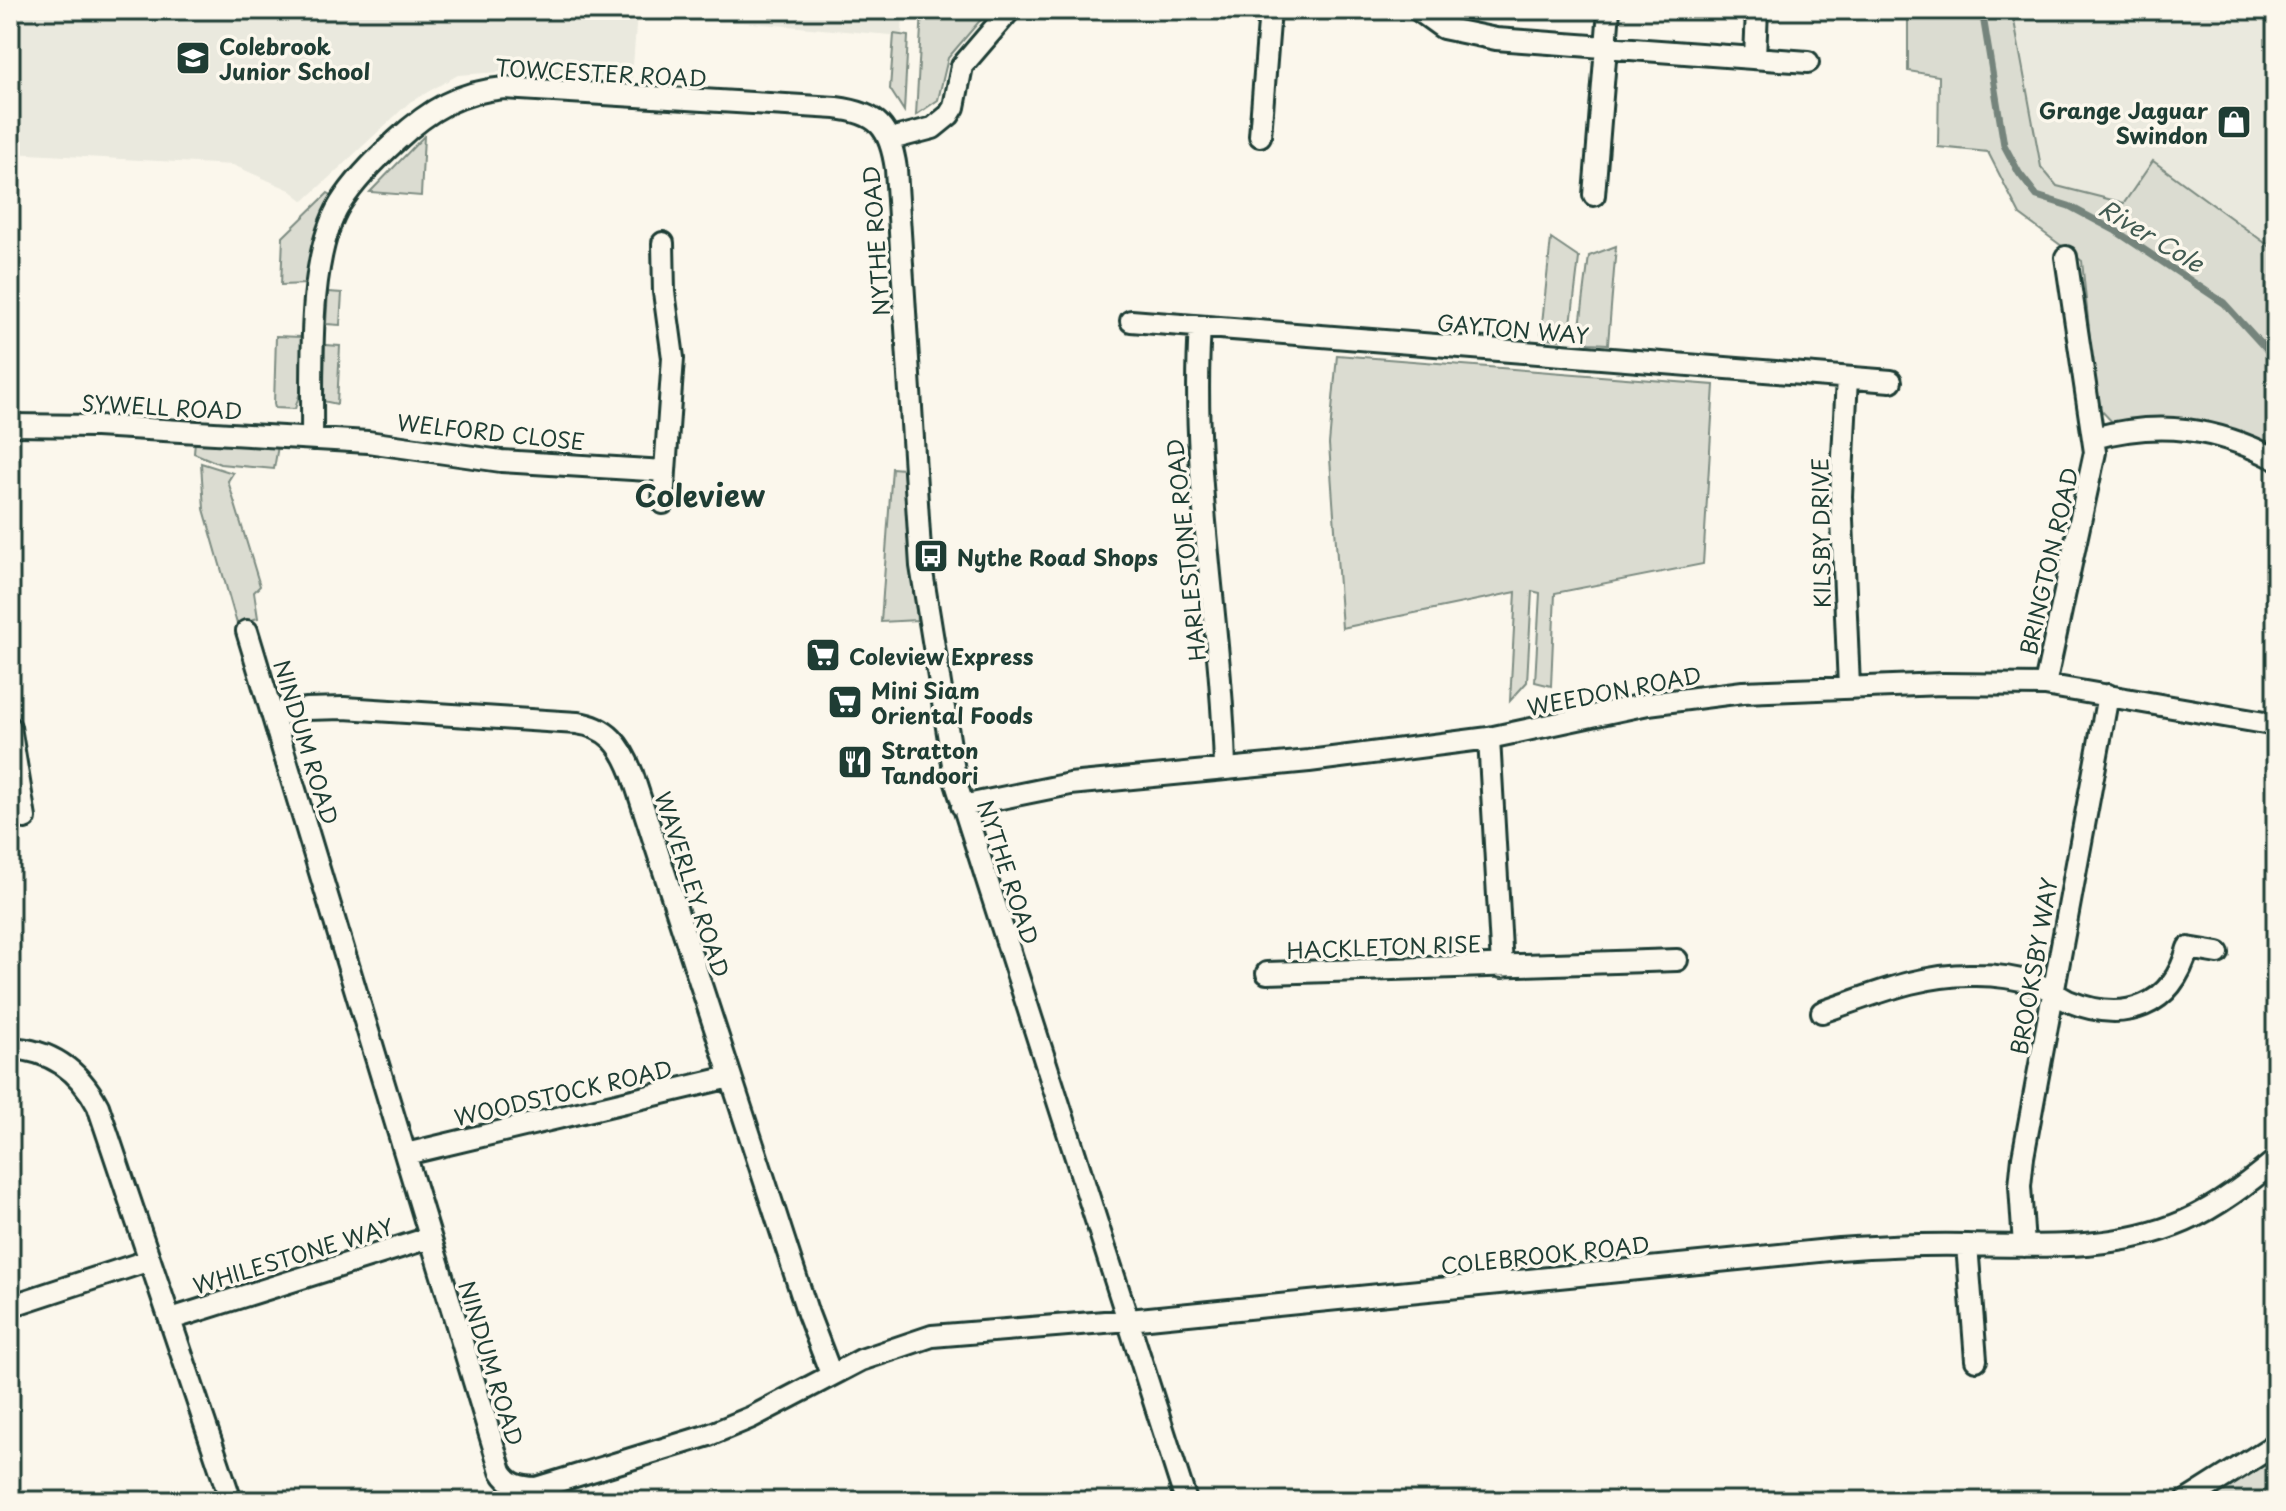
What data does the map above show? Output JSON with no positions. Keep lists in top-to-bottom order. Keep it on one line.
{"streets":{"street":["TOWCESTER ROAD","NYTHE ROAD","GAYTON WAY","SYWELL ROAD","WELFORD CLOSE","KILSBY DRIVE","HARLESTONE ROAD","BRINGTON ROAD","WEEDON ROAD","NINDUM ROAD","WAVERLEY ROAD","HACKLETON RISE","BROOKSBY WAY","WOODSTOCK ROAD","COLEBROOK ROAD","WHILESTONE WAY"]},"crossings":[["TOWCESTER ROAD","NYTHE ROAD"],["TOWCESTER ROAD","SYWELL ROAD"],["TOWCESTER ROAD","WELFORD CLOSE"],["NYTHE ROAD","WEEDON ROAD"],["NYTHE ROAD","NINDUM ROAD"],["NYTHE ROAD","COLEBROOK ROAD"],["GAYTON WAY","KILSBY DRIVE"],["GAYTON WAY","HARLESTONE ROAD"],["SYWELL ROAD","WELFORD CLOSE"],["KILSBY DRIVE","WEEDON ROAD"],["HARLESTONE ROAD","WEEDON ROAD"],["BRINGTON ROAD","WEEDON ROAD"],["WEEDON ROAD","HACKLETON RISE"],["WEEDON ROAD","BROOKSBY WAY"],["NINDUM ROAD","WAVERLEY ROAD"],["NINDUM ROAD","WOODSTOCK ROAD"],["NINDUM ROAD","COLEBROOK ROAD"],["NINDUM ROAD","WHILESTONE WAY"],["WAVERLEY ROAD","WOODSTOCK ROAD"],["BROOKSBY WAY","COLEBROOK ROAD"]],"districts":["Coleview"],"water":["River Cole"],"places":{"school or university":["Colebrook Junior School"],"shop":["Grange Jaguar Swindon"],"bus stop":["Nythe Road Shops"],"supermarket":["Coleview Express","Mini Siam Oriental Foods"],"restaurant":["Stratton Tandoori"]}}
